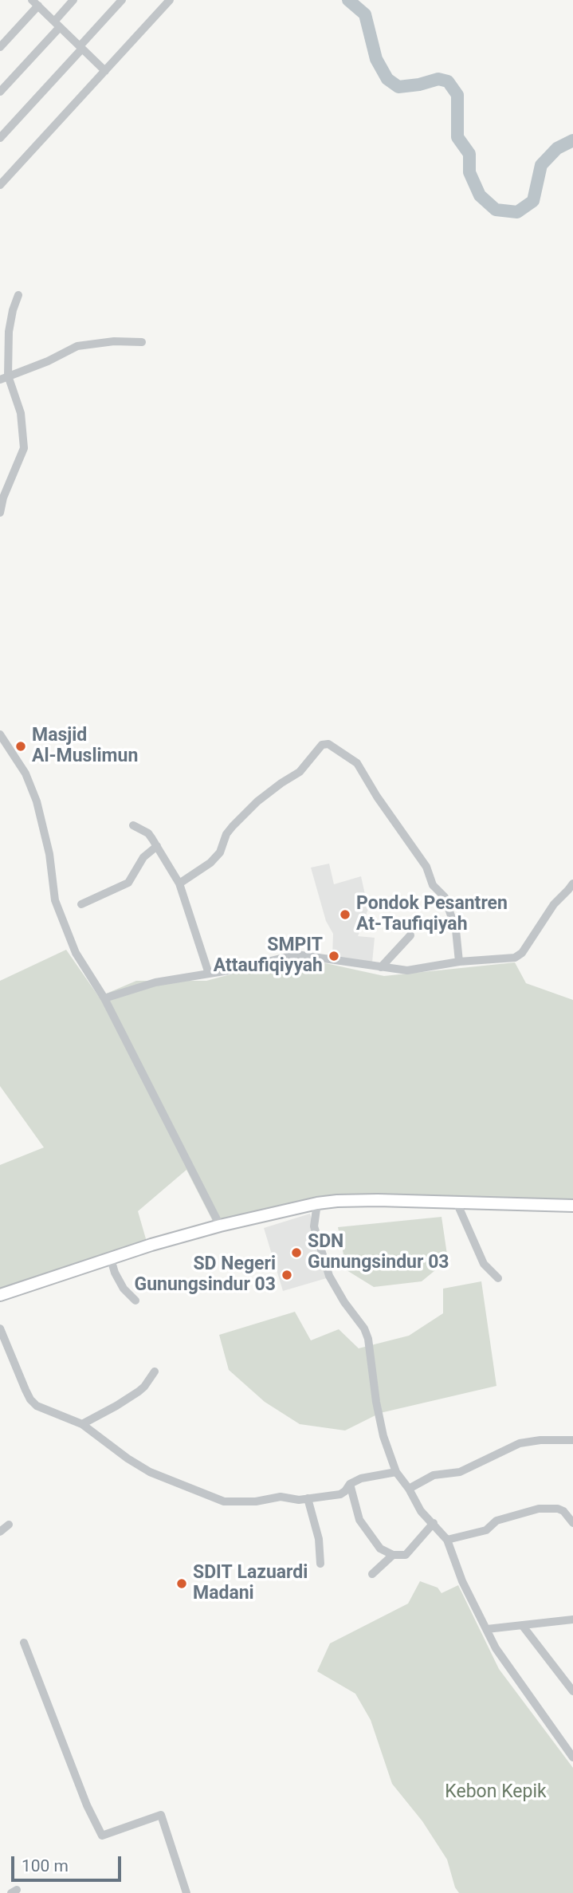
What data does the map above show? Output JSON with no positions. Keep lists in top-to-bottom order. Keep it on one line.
{"parks":["Kebon Kepik"],"places":["Masjid Al-Muslimun","Pondok Pesantren At-Taufiqiyah","SMPIT Attaufiqiyyah","SDN Gunungsindur 03","SD Negeri Gunungsindur 03","SDIT Lazuardi Madani"],"scale_bar":"100 m"}
